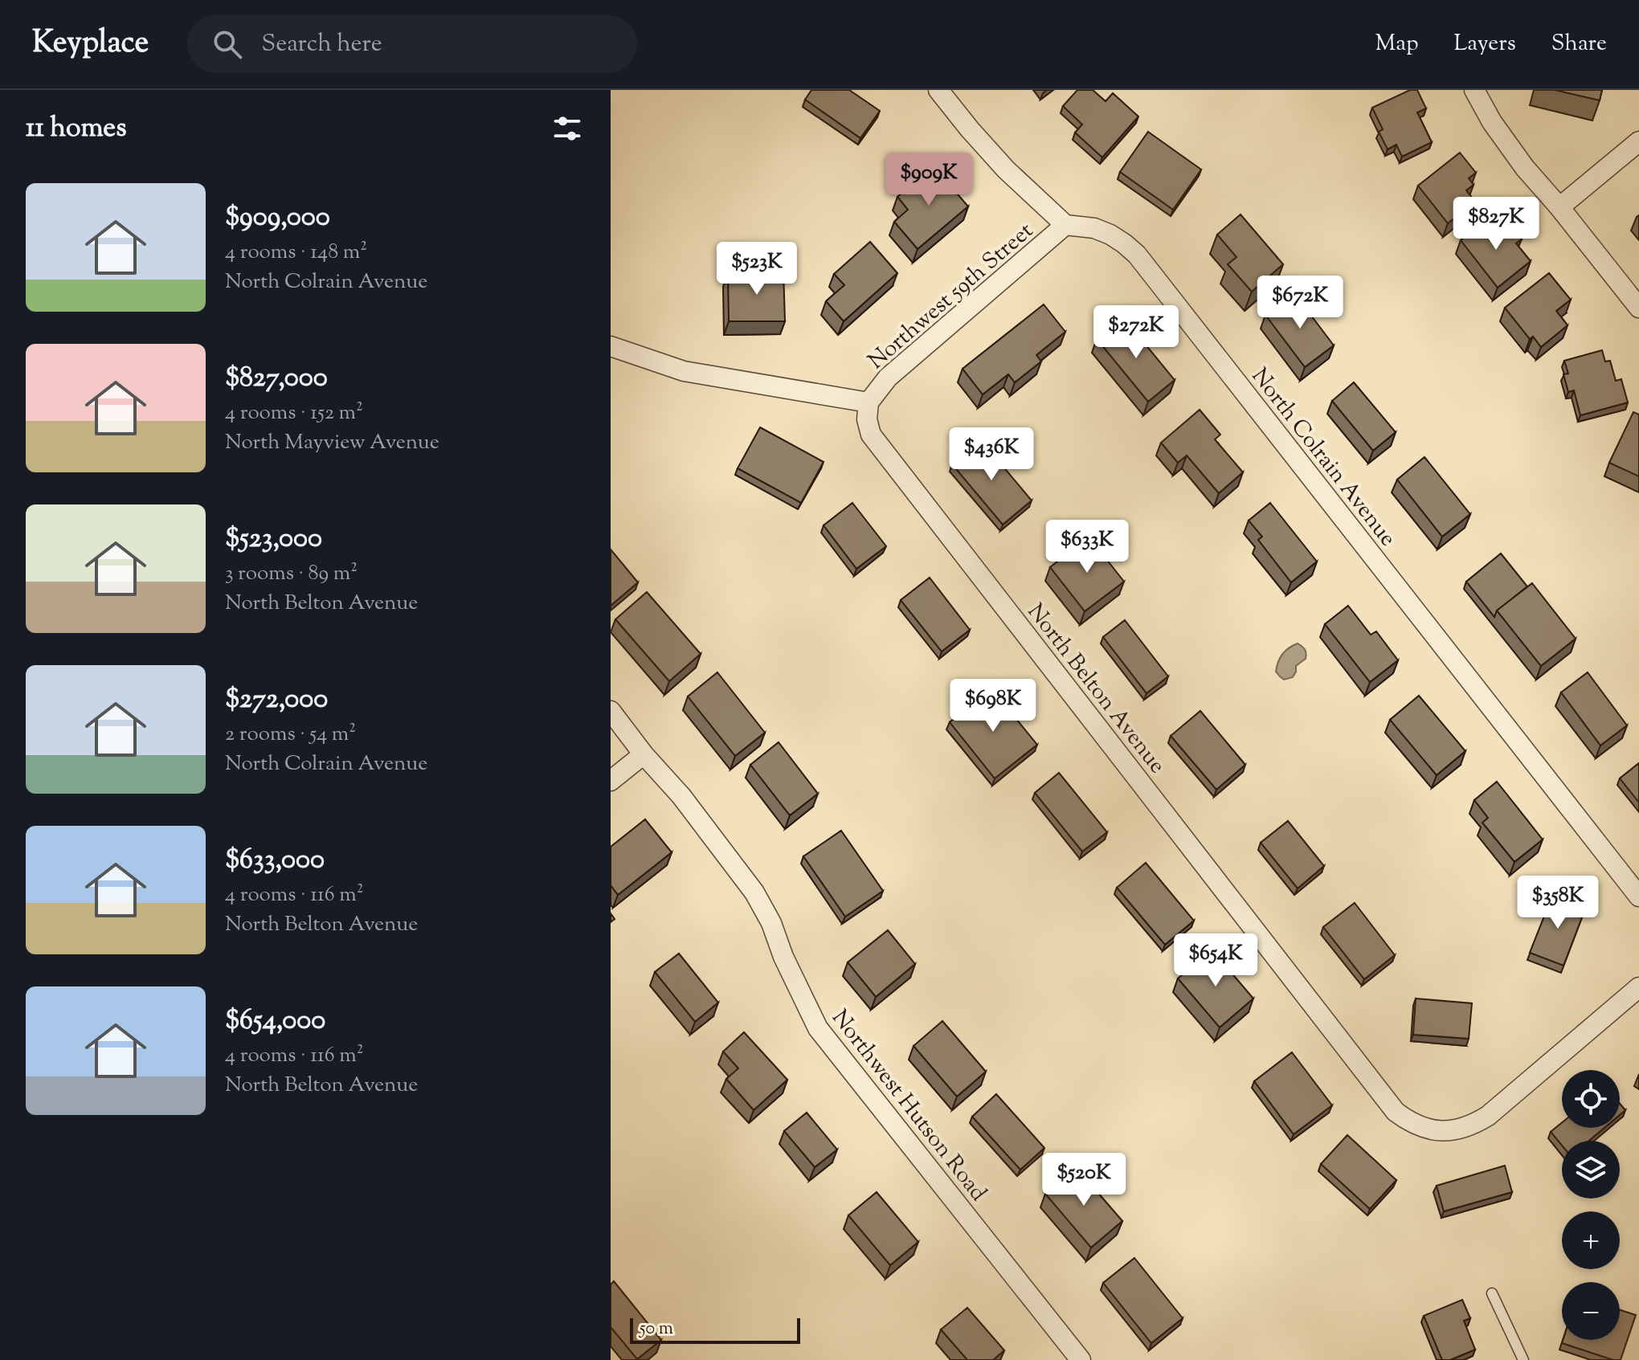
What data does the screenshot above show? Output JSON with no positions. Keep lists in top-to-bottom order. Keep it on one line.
{"streets":{"street":["Northwest 59th Street","North Colrain Avenue","North Belton Avenue","Northwest Hutson Road"]},"crossings":[["Northwest 59th Street","North Colrain Avenue"],["Northwest 59th Street","North Belton Avenue"]],"scale_bar":"50 m","page":{"header":"Keyplace","search":"Search here","nav":["Map","Layers","Share"],"heading":"11 homes","price":["$909K","$827K","$523K","$672K","$272K","$436K","$633K","$698K","$358K","$654K","$520K"],"list":[{"name":"$909,000","note":"4 rooms · 148 m² · North Colrain Avenue"},{"name":"$827,000","note":"4 rooms · 152 m² · North Mayview Avenue"},{"name":"$523,000","note":"3 rooms · 89 m² · North Belton Avenue"},{"name":"$272,000","note":"2 rooms · 54 m² · North Colrain Avenue"},{"name":"$633,000","note":"4 rooms · 116 m² · North Belton Avenue"},{"name":"$654,000","note":"4 rooms · 116 m² · North Belton Avenue"}],"map_buttons":["+","−"],"scale":"50 m"}}
